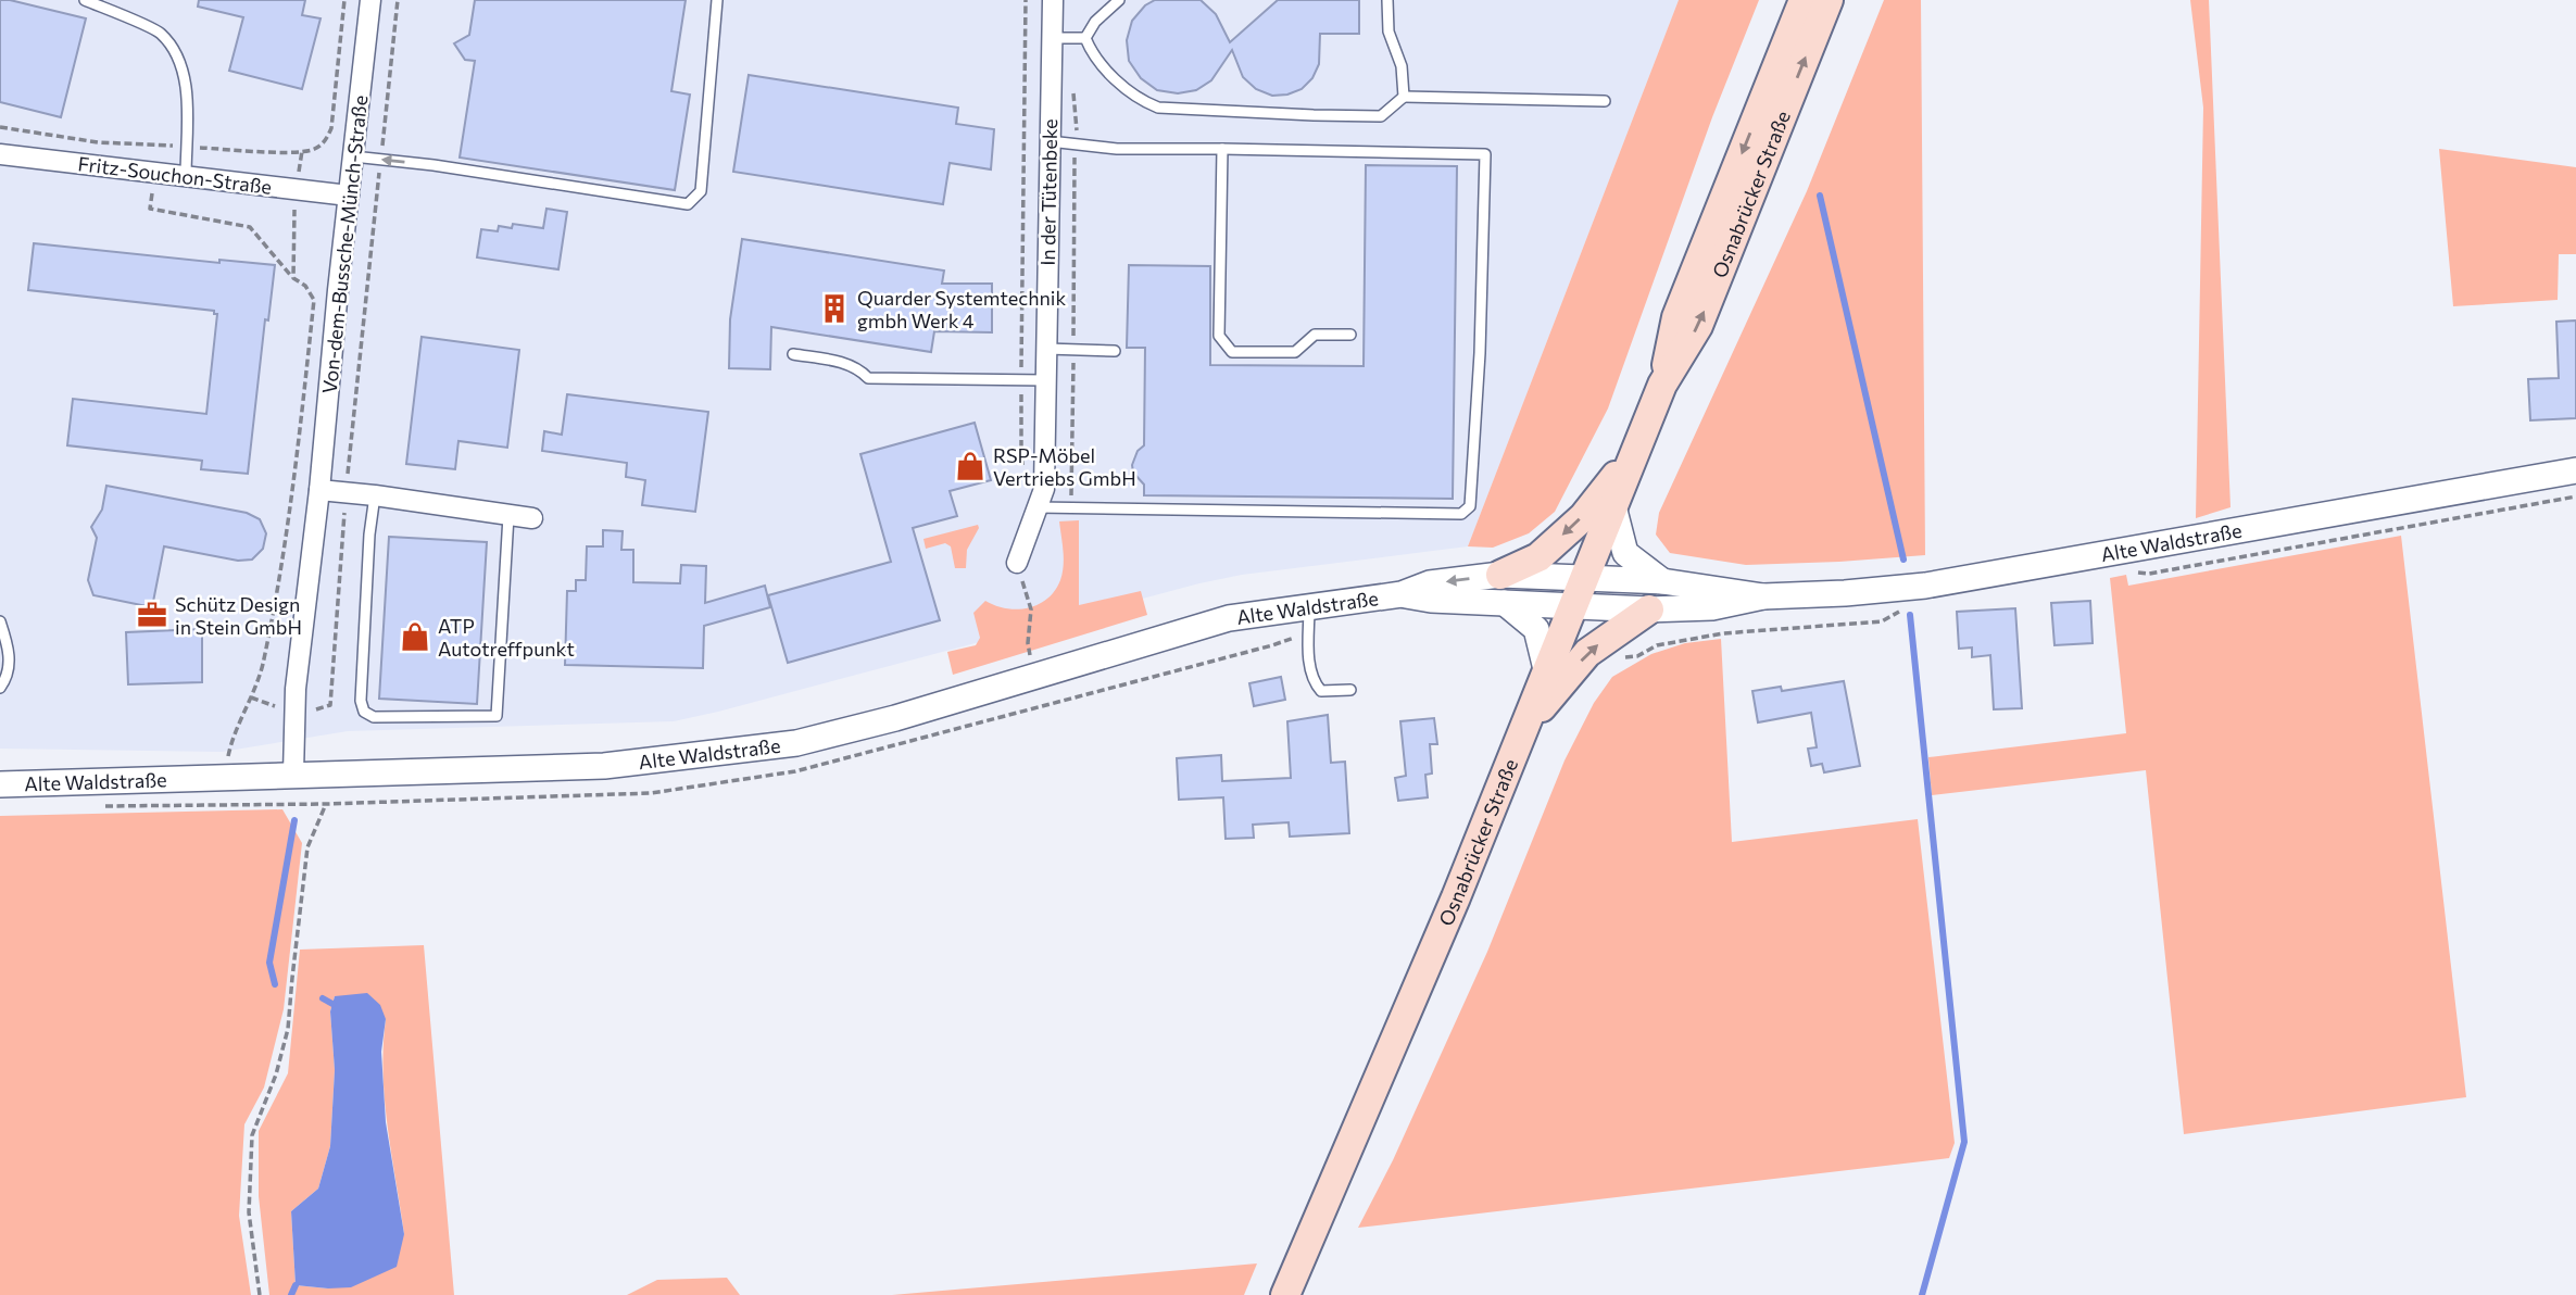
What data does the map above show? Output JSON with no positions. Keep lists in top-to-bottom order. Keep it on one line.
{"streets":{"main road":["Osnabrücker Straße"],"street":["Fritz-Souchon-Straße","In der Tütenbeke","Von-dem-Bussche-Münch-Straße","Alte Waldstraße"]},"crossings":[["Fritz-Souchon-Straße","Von-dem-Bussche-Münch-Straße"],["Osnabrücker Straße","Alte Waldstraße"],["Von-dem-Bussche-Münch-Straße","Alte Waldstraße"]],"places":{"building":["Quarder Systemtechnik gmbh Werk 4"],"shop":["RSP-Möbel Vertriebs GmbH","ATP Autotreffpunkt"],"office":["Schütz Design in Stein GmbH"]}}
